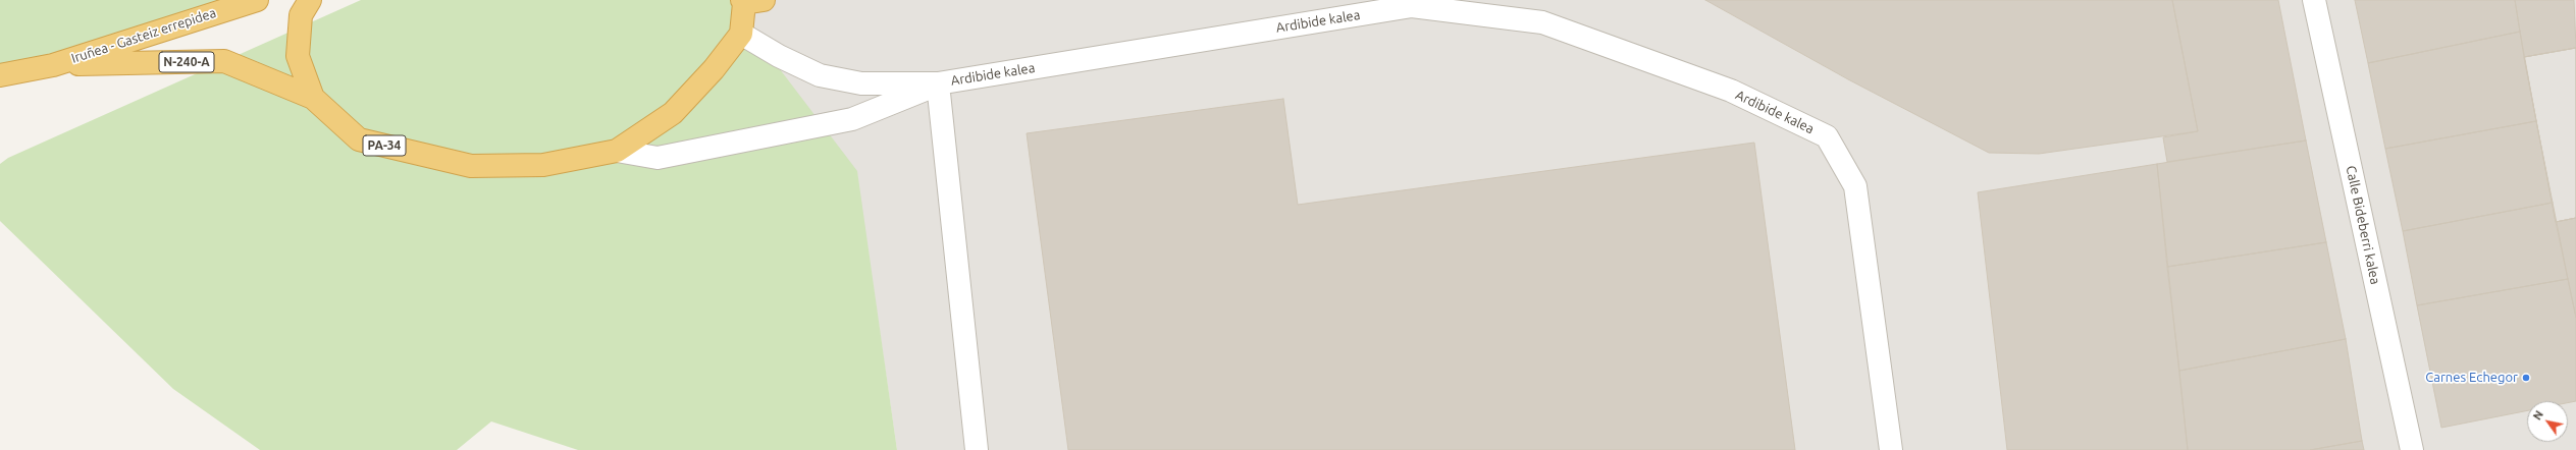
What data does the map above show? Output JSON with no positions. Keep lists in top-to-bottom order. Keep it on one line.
{"streets":{"highway":["Iruñea - Gasteiz errepidea","N-240-A","PA-34"],"street":["Ardibide kalea","Calle Bideberri kalea"]},"crossings":[["Iruñea - Gasteiz errepidea","PA-34"]],"places":["Carnes Echegor"],"north":"top left"}
